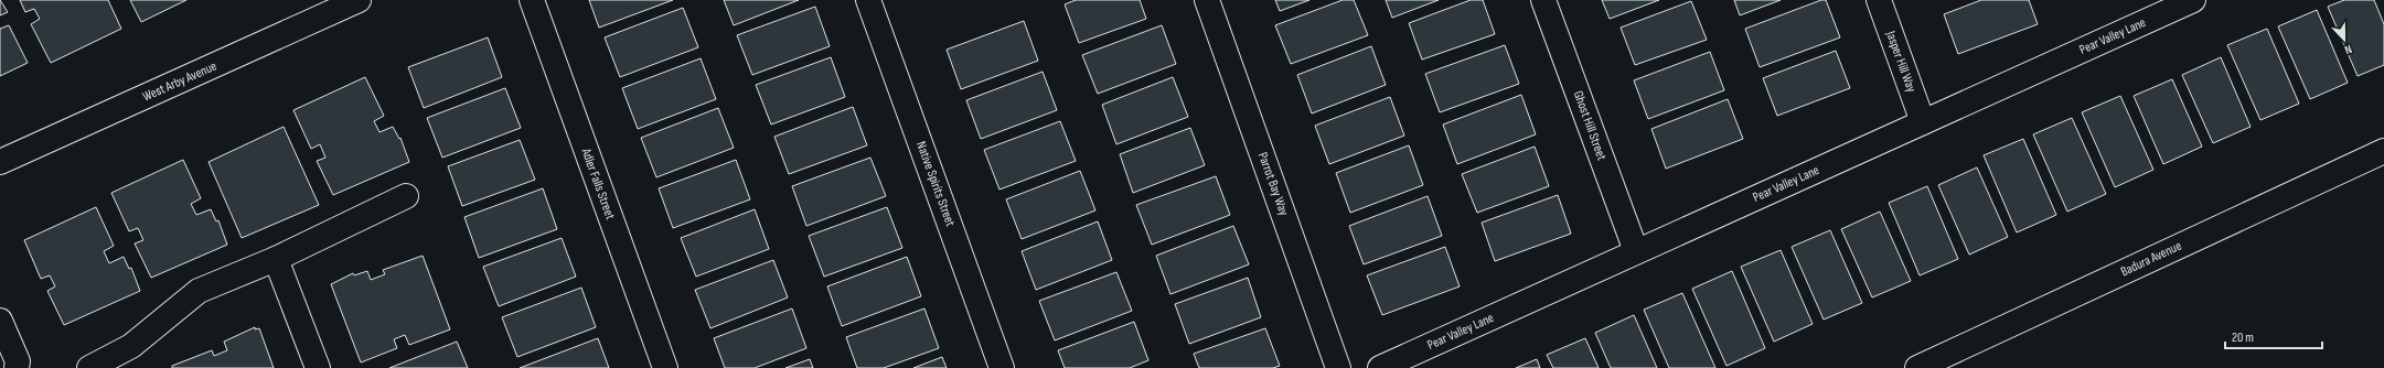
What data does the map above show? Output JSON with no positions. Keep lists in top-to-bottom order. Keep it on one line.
{"streets":{"street":["Pear Valley Lane","Jasper Hill Way","West Arby Avenue","Ghost Hill Street","Adler Falls Street","Native Spirits Street","Parrot Bay Way","Badura Avenue"]},"crossings":[["Pear Valley Lane","Jasper Hill Way"],["Pear Valley Lane","Ghost Hill Street"]],"scale_bar":"20 m","north":"bottom"}
